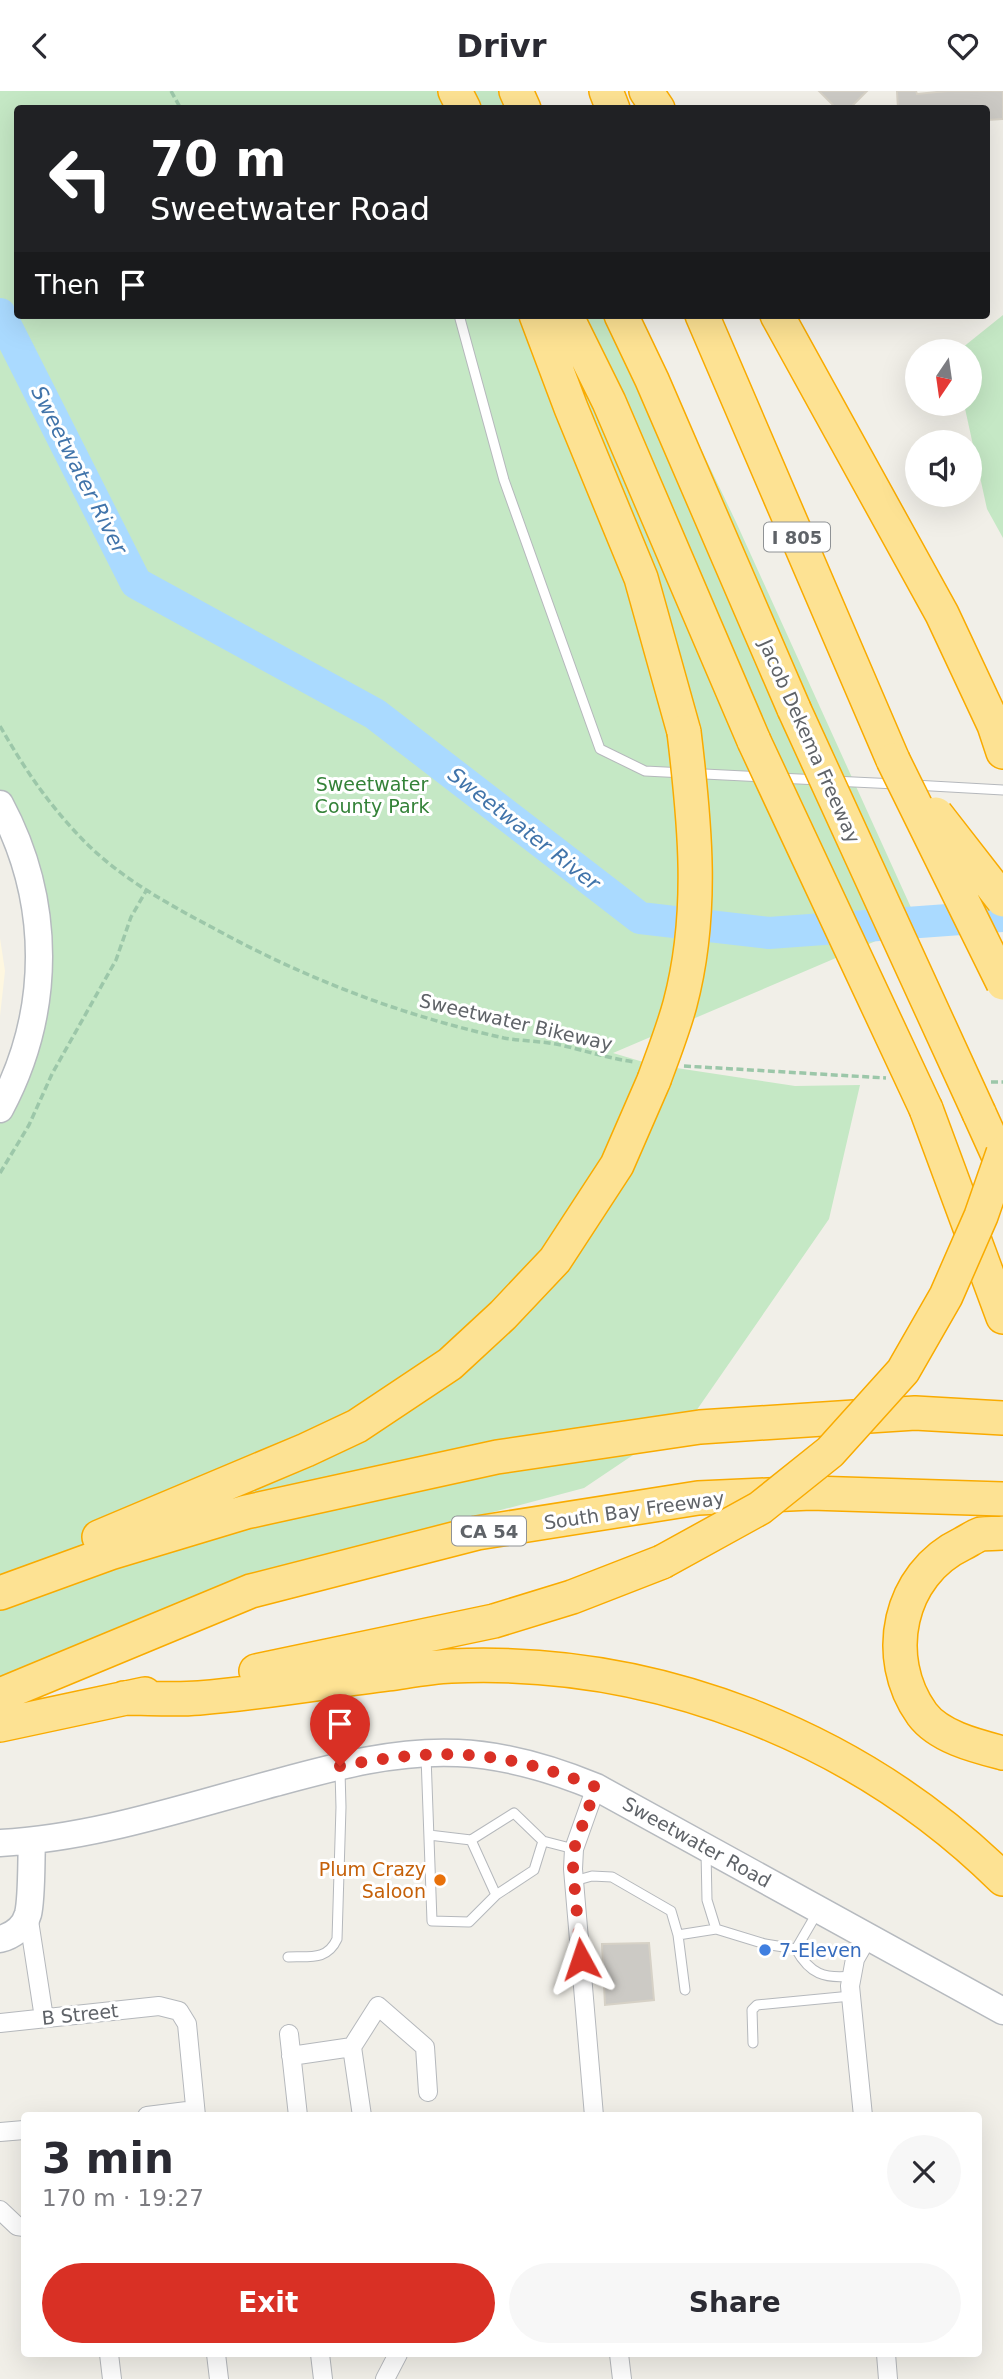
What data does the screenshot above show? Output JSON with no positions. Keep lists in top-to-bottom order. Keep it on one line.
{"streets":{"highway":["I 805","Jacob Dekema Freeway","South Bay Freeway","CA 54"],"main road":["Sweetwater Road"],"street":["B Street"],"path":["Sweetwater Bikeway"]},"water":["Sweetwater River"],"parks":["Sweetwater County Park"],"places":["Plum Crazy Saloon","7-Eleven"],"north":"bottom","page":{"header":"Drivr","turn":["70 m","Sweetwater Road"],"then":"Then","heading":["3 min","170 m · 19:27"],"buttons":["Exit","Share"]}}
